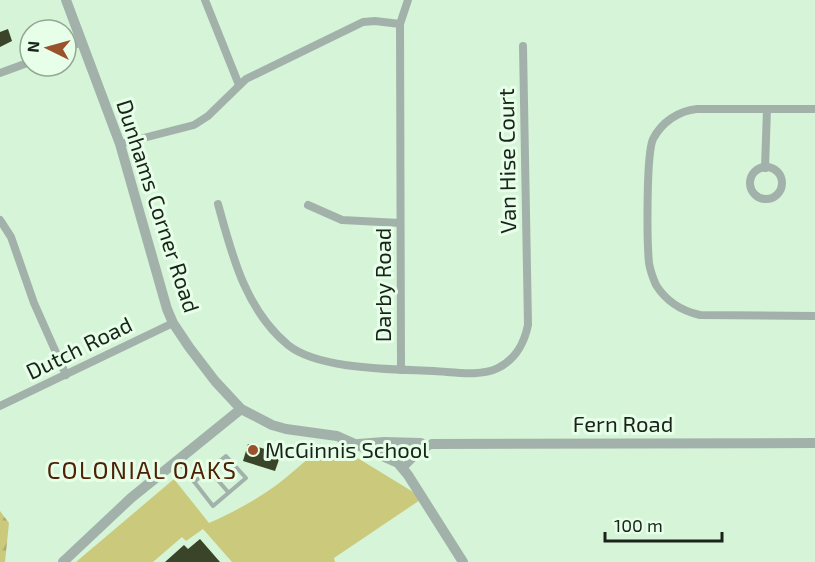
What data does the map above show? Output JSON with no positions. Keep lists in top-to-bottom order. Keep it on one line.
{"streets":{"street":["Van Hise Court","Dunhams Corner Road","Darby Road","Dutch Road","Fern Road"]},"crossings":[["Van Hise Court","Darby Road"],["Dunhams Corner Road","Dutch Road"],["Dunhams Corner Road","Fern Road"]],"districts":["COLONIAL OAKS"],"places":["McGinnis School"],"scale_bar":"100 m","north":"left"}
